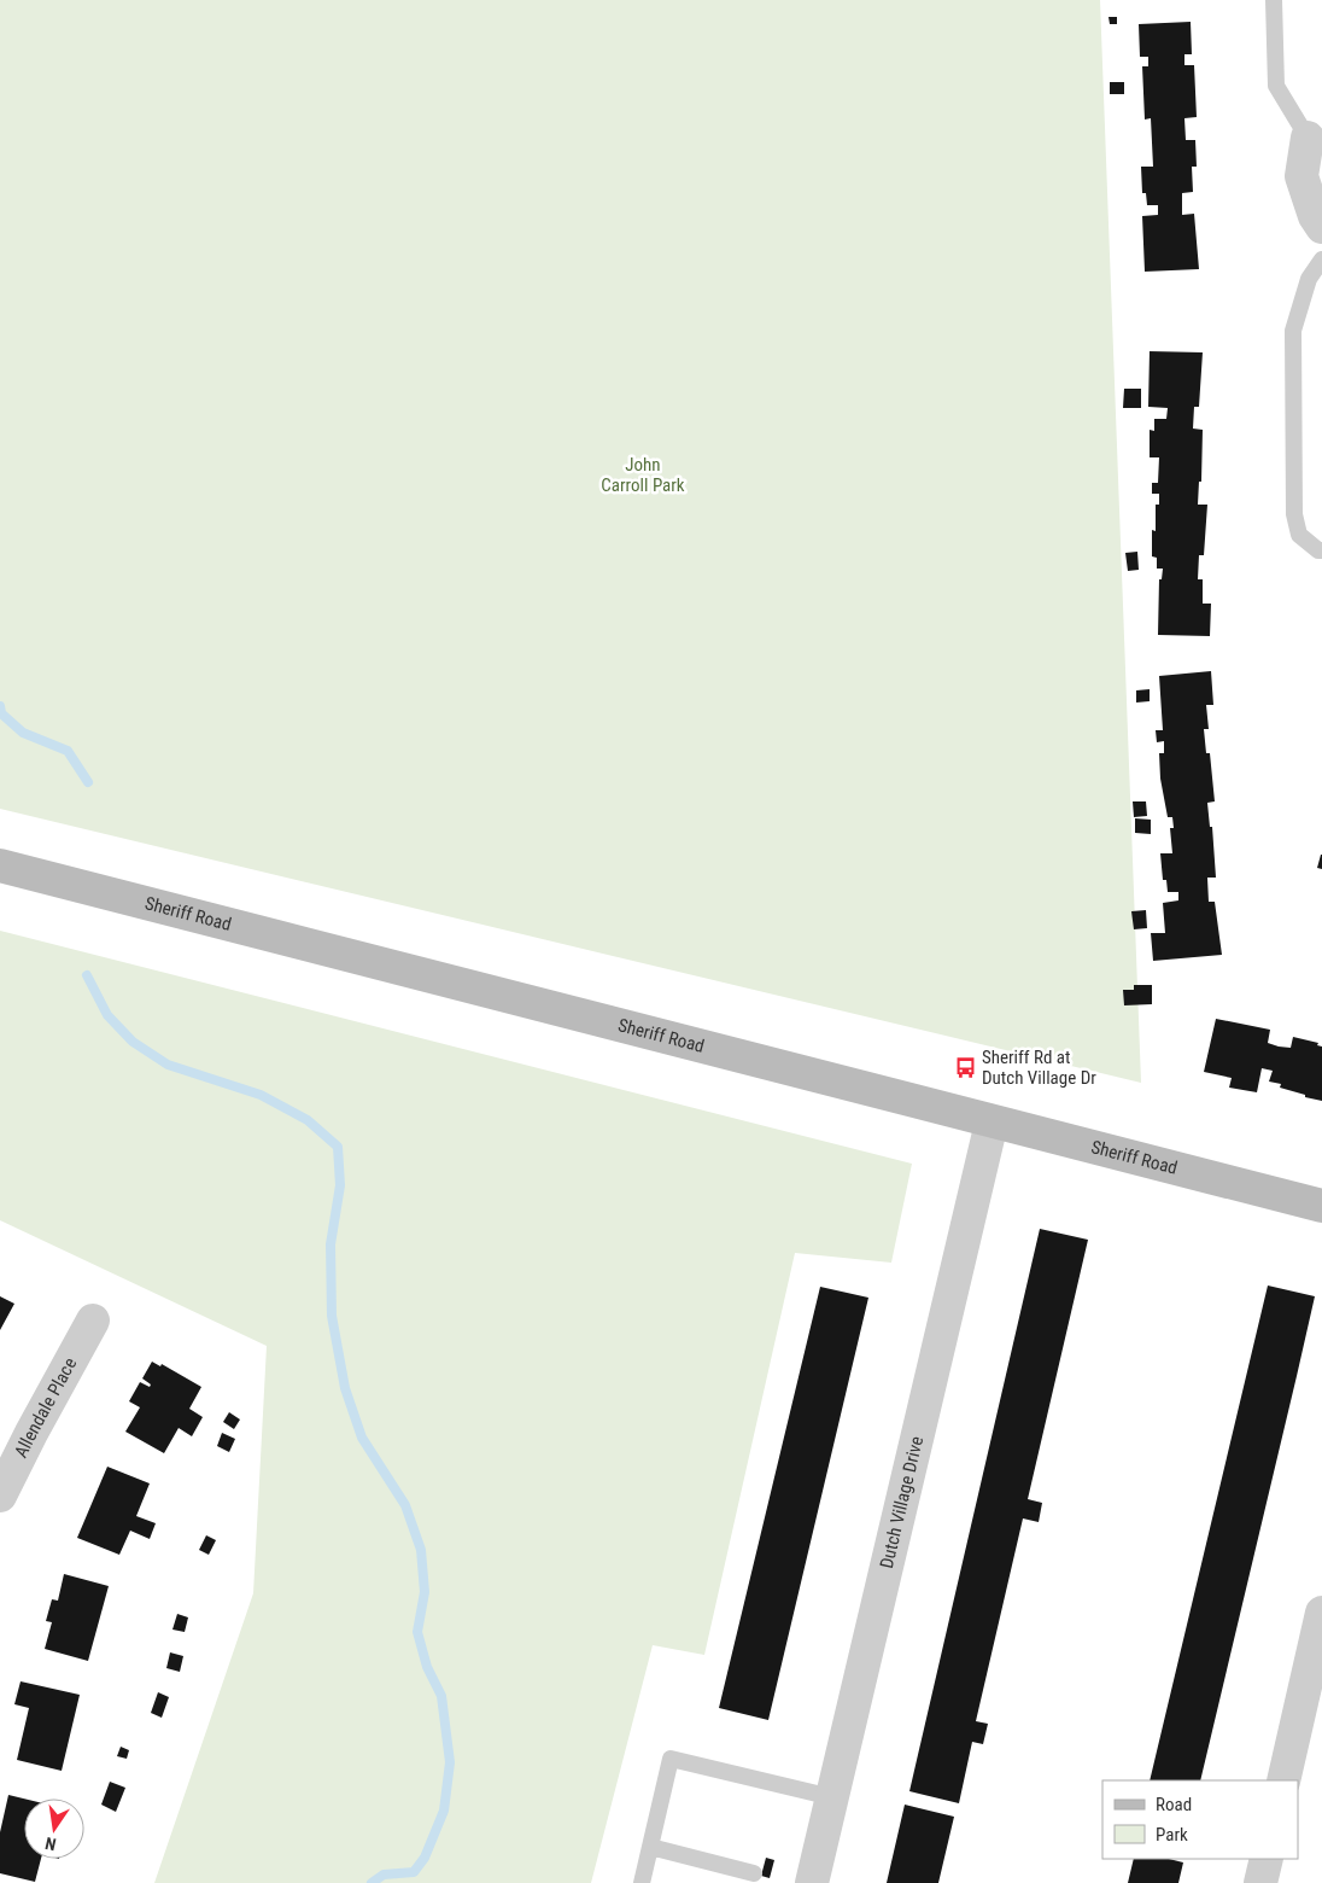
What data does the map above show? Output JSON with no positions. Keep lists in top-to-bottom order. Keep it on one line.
{"streets":{"main road":["Sheriff Road"],"street":["Allendale Place","Dutch Village Drive"]},"crossings":[["Sheriff Road","Dutch Village Drive"]],"parks":["John Carroll Park"],"places":{"bus stop":["Sheriff Rd at Dutch Village Dr"]},"legend":["Road","Park"],"north":"bottom"}
